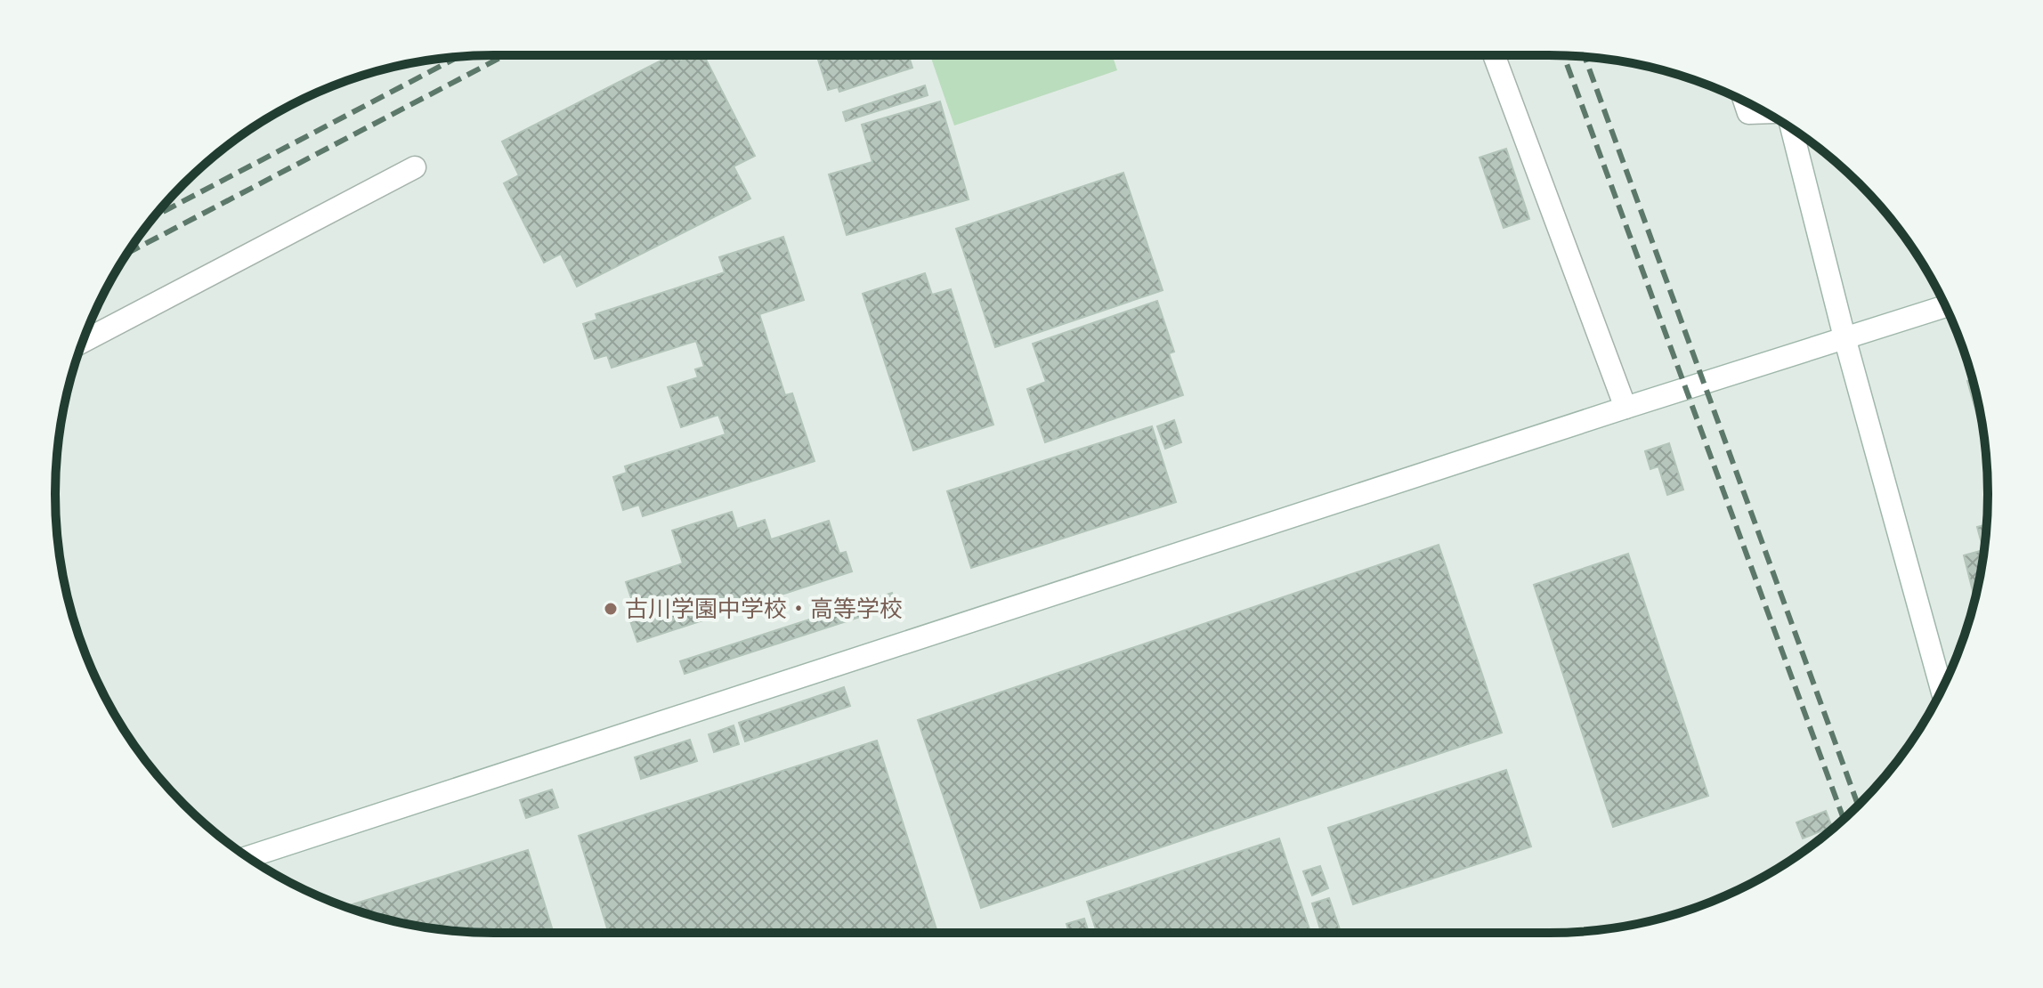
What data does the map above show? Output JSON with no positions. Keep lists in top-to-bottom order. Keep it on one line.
{"places":["古川学園中学校・高等学校"]}
